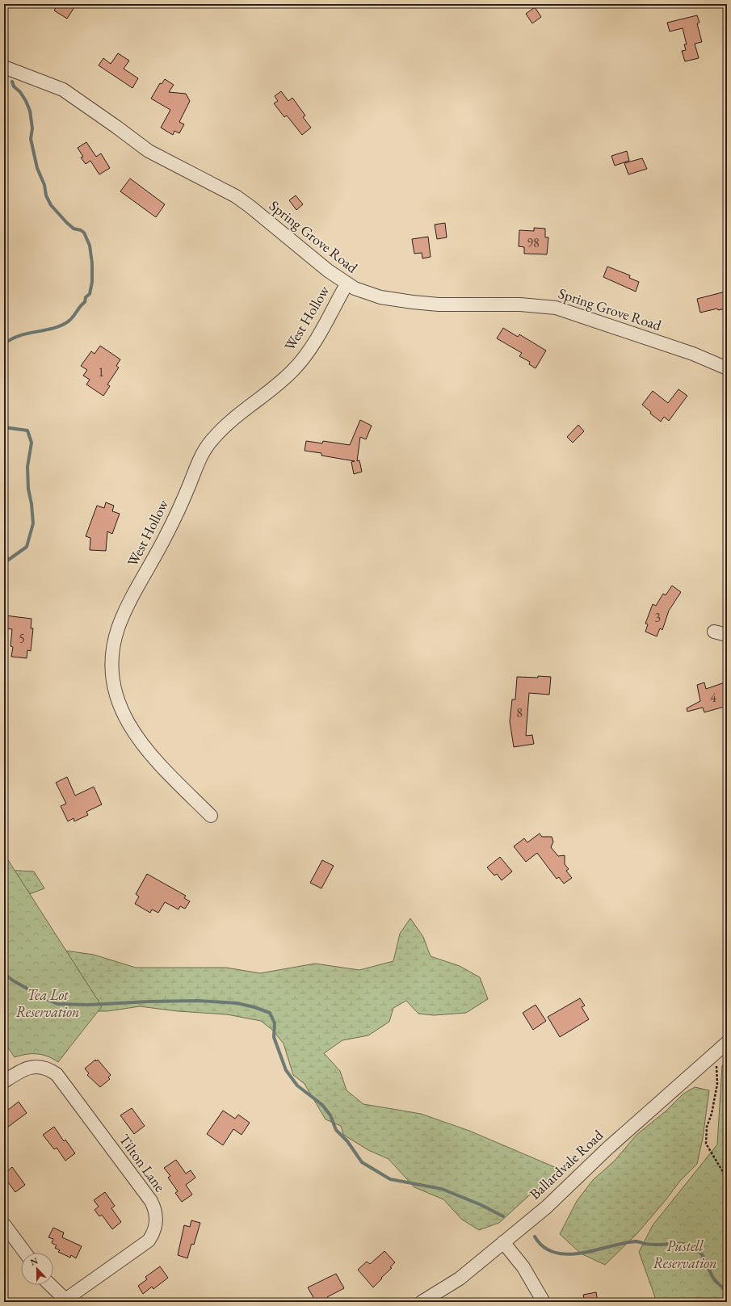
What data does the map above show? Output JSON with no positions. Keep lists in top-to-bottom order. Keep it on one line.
{"streets":{"street":["Spring Grove Road","West Hollow","Tilton Lane","Ballardvale Road"]},"crossings":[["Spring Grove Road","West Hollow"]],"parks":["Tea Lot Reservation","Pustell Reservation"],"house_numbers":["98","1","3","5","4","8"],"north":"top"}
